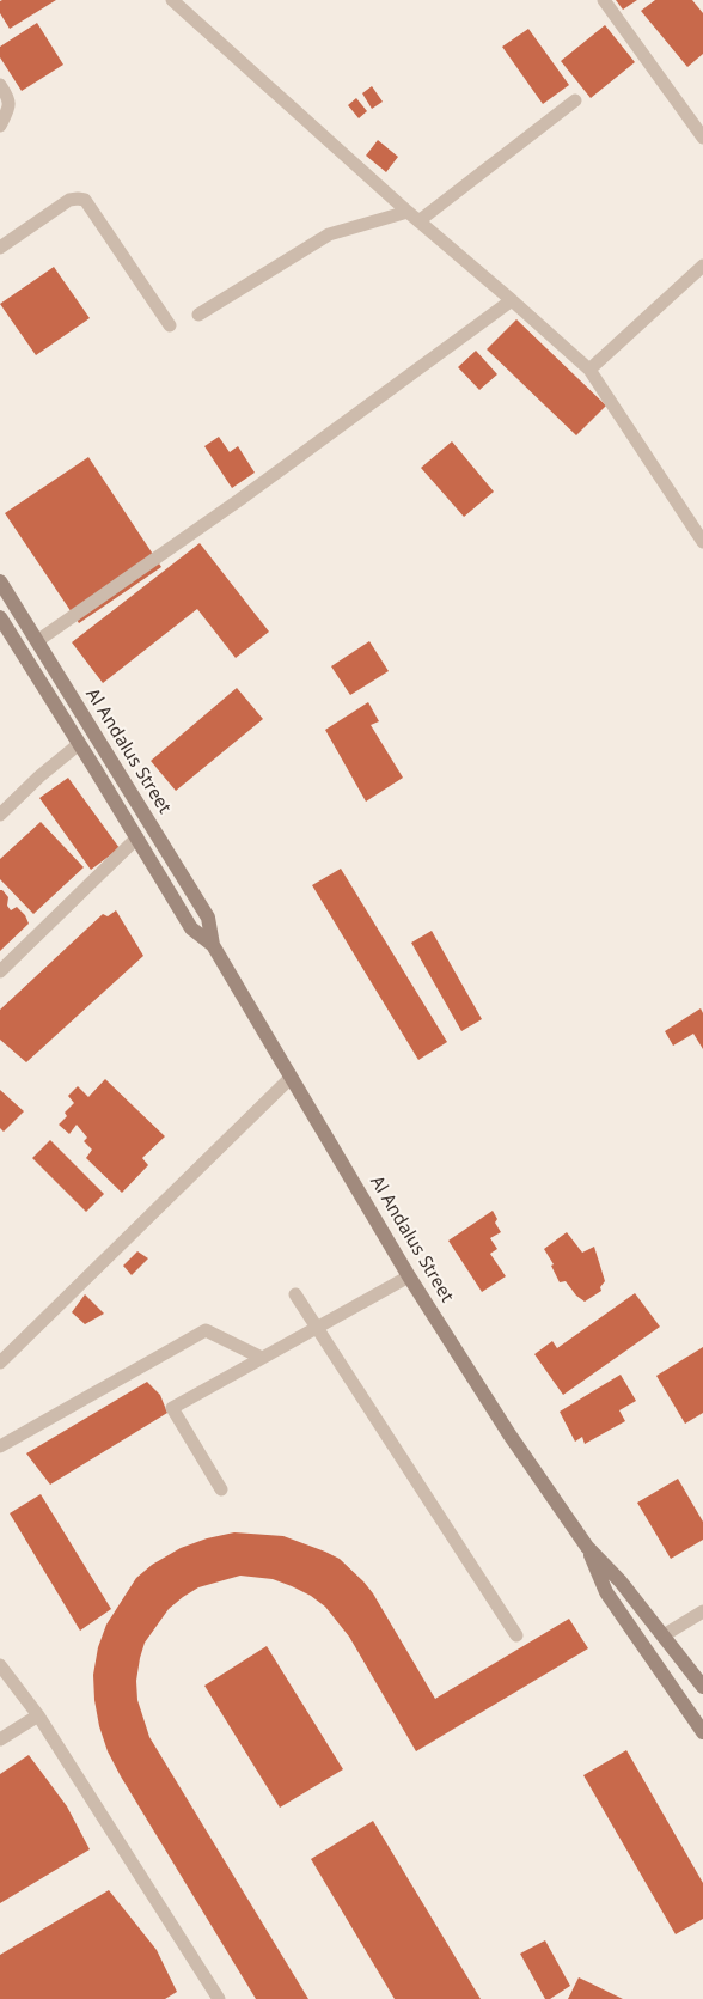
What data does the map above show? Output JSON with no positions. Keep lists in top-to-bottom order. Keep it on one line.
{"streets":{"main road":["Al Andalus Street"]}}
